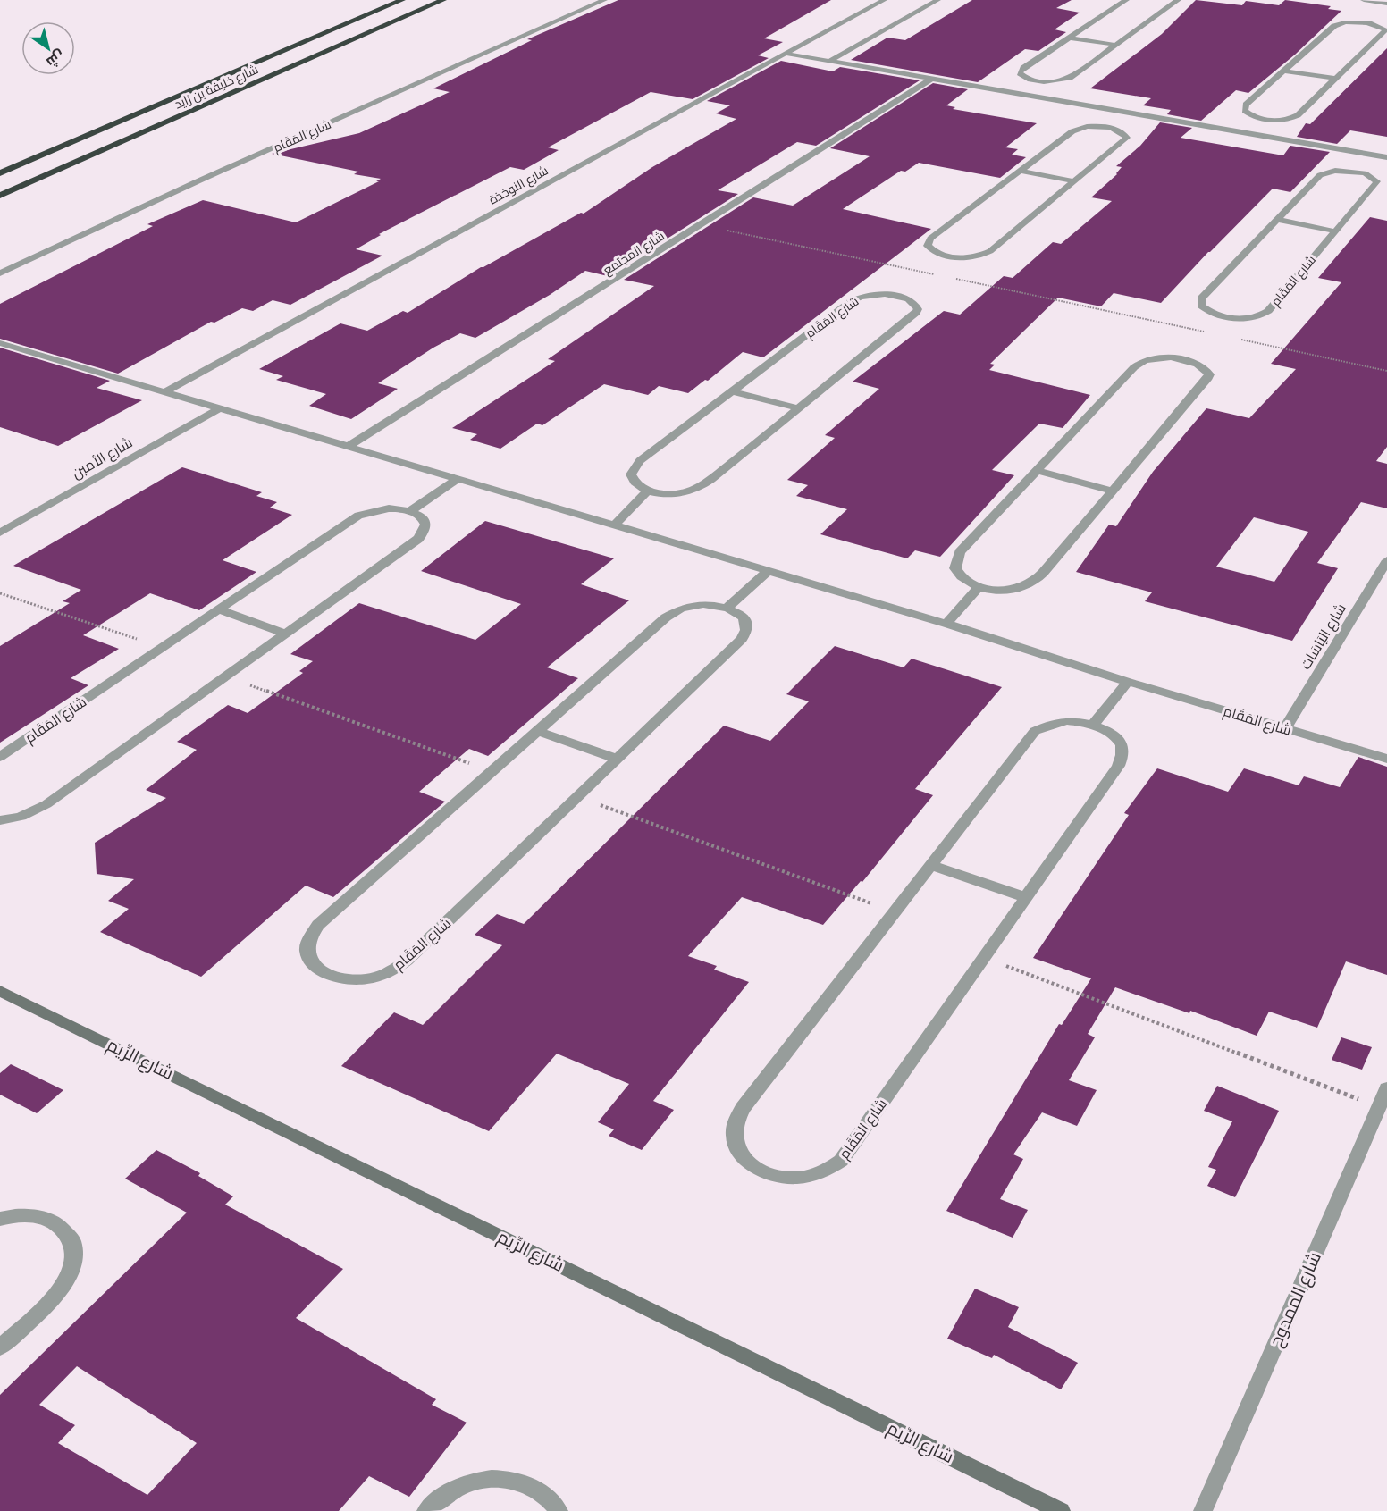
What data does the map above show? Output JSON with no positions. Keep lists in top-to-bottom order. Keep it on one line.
{"streets":{"highway":["شارع خليفة بن زايد"],"street":["شارع المَقَام","شارع النوخذة","شارع المجتمع","شارع الأمين","شارع اليَاسَات","شارع الرِّيم","شارع الممدوح"]},"crossings":[["شارع المَقَام","شارع النوخذة"],["شارع المَقَام","شارع المجتمع"],["شارع المَقَام","شارع الأمين"],["شارع المَقَام","شارع اليَاسَات"]],"north":"bottom right"}
